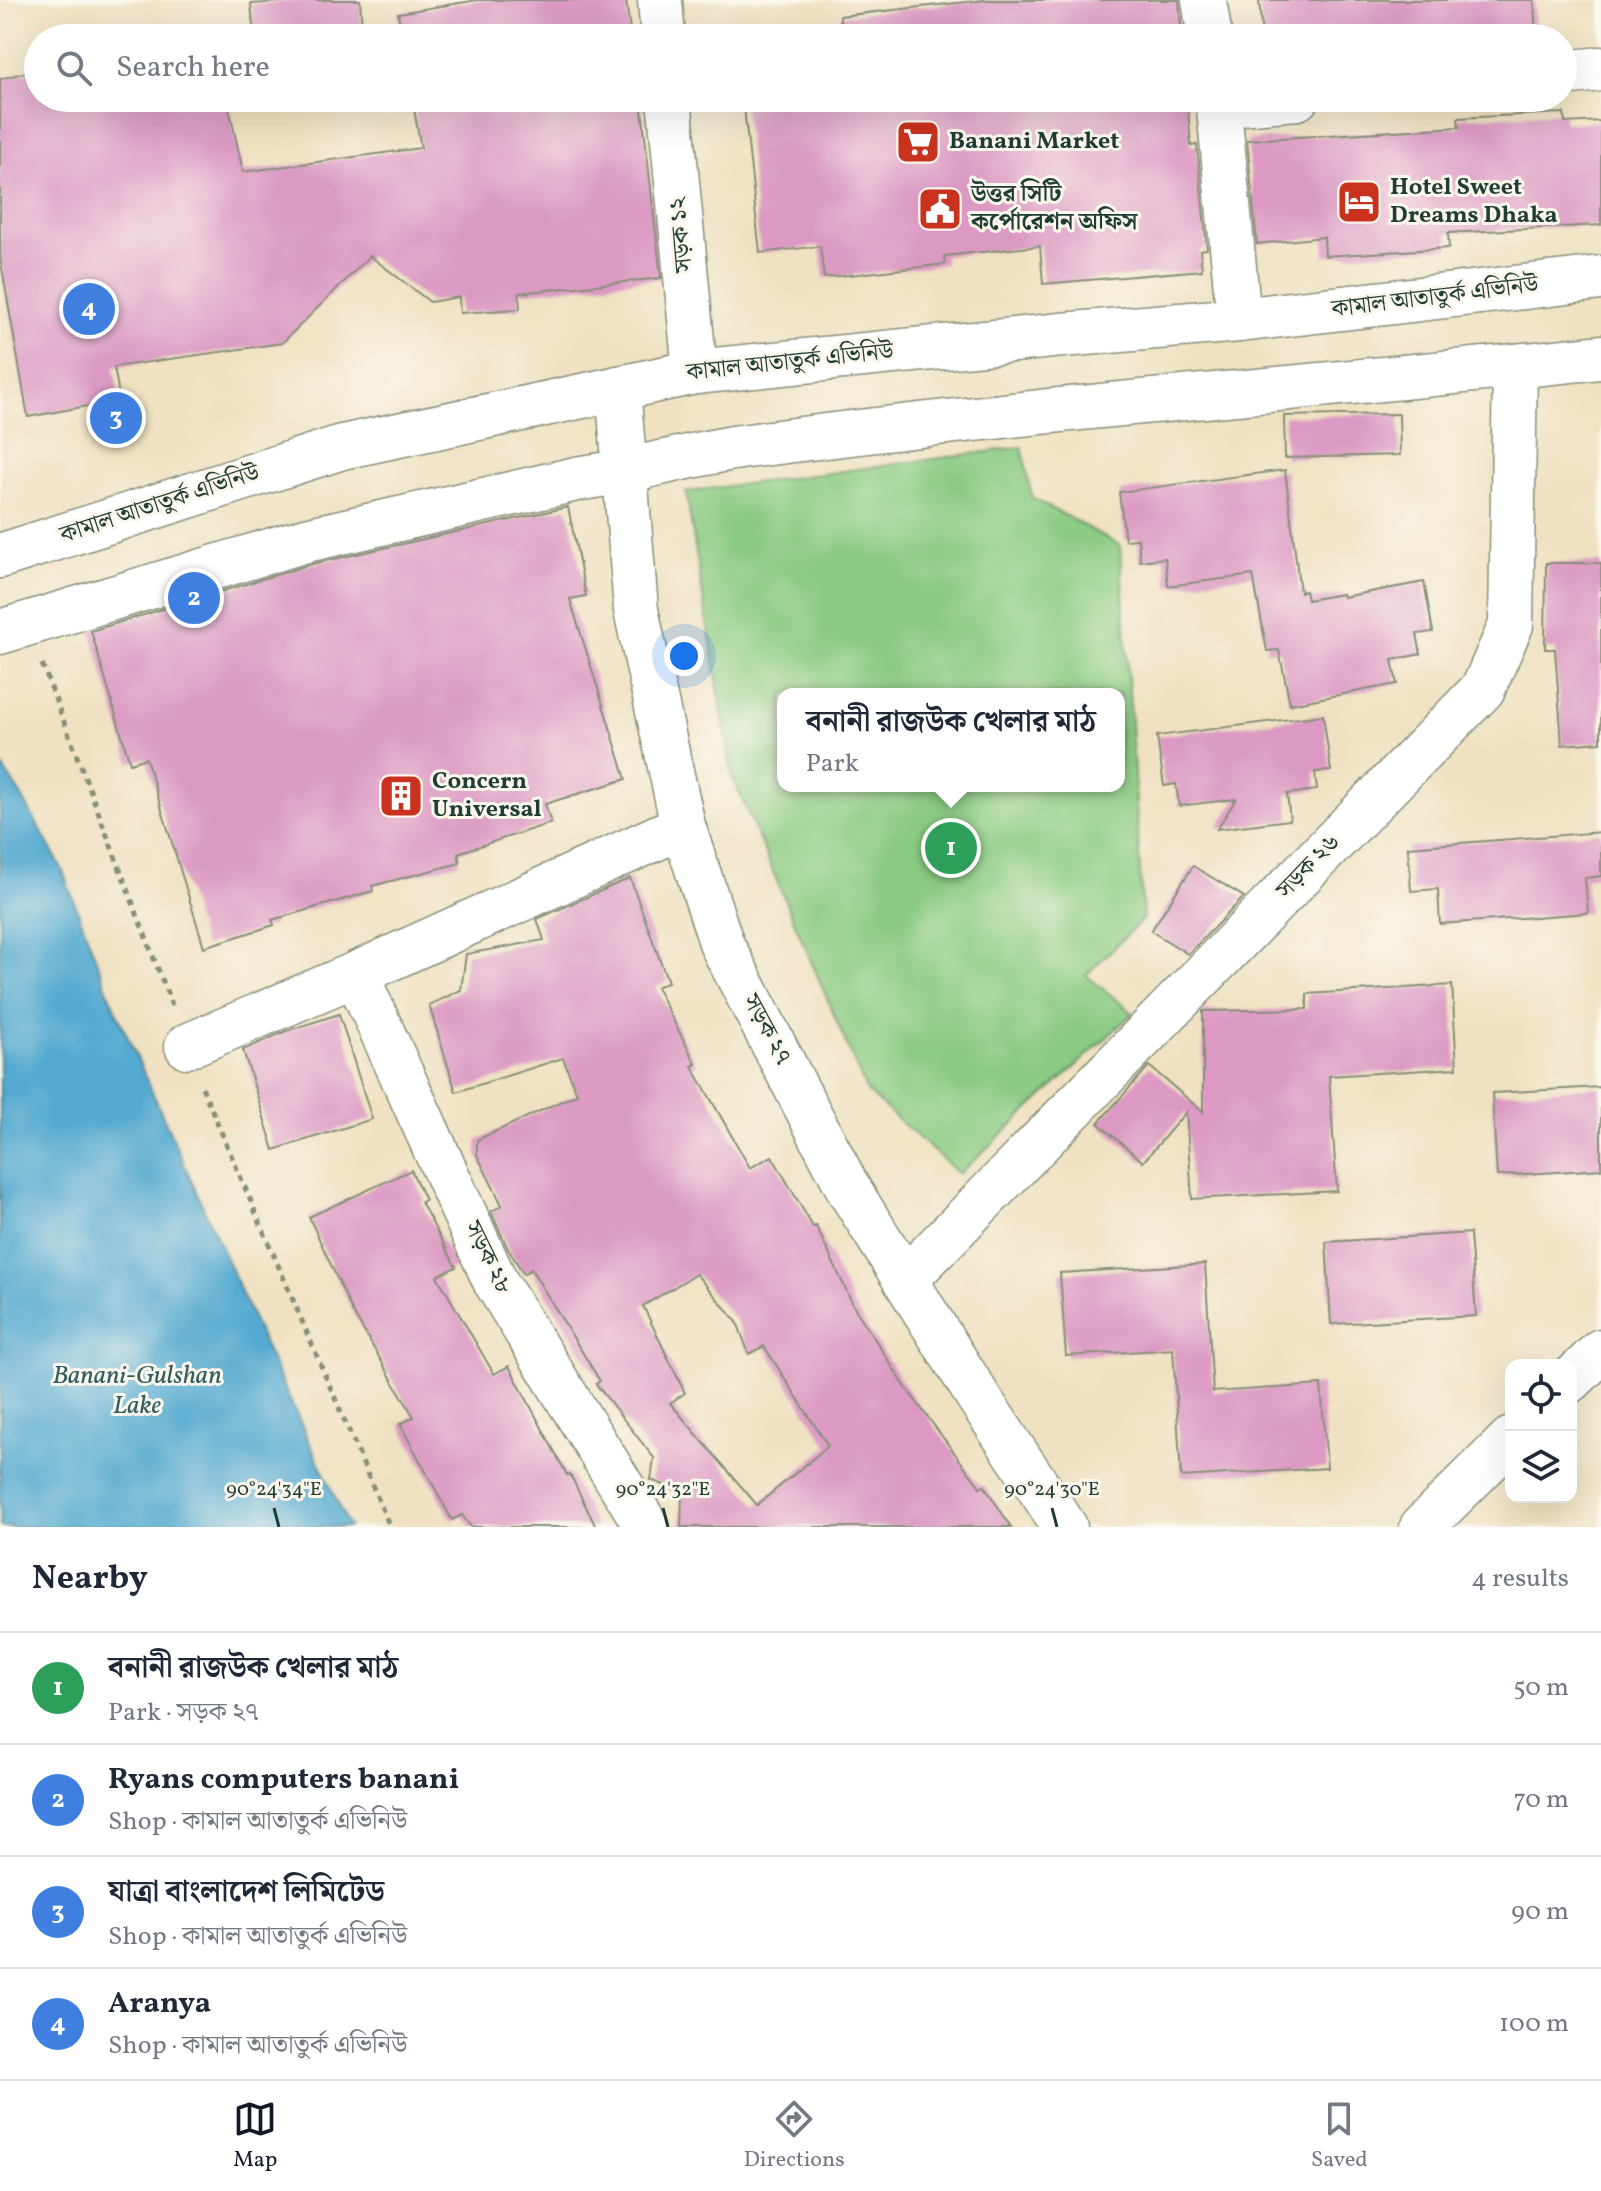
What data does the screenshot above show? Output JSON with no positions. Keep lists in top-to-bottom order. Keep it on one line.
{"streets":{"street":["সড়ক ১২","কামাল আতাতুর্ক এভিনিউ","সড়ক ২৬","সড়ক ২৭","সড়ক ২৮"]},"crossings":[["সড়ক ১২","কামাল আতাতুর্ক এভিনিউ"],["কামাল আতাতুর্ক এভিনিউ","সড়ক ২৭"],["সড়ক ২৬","সড়ক ২৭"]],"water":["Banani-Gulshan Lake"],"places":{"supermarket":["Banani Market"],"hotel":["Hotel Sweet Dreams Dhaka"],"public building":["উত্তর সিটি কর্পোরেশন অফিস"],"building":["Concern Universal"]},"page":{"search":"Search here","pins":["4","3","2","1"],"popup":["বনানী রাজউক খেলার মাঠ","Park"],"heading":["Nearby","4 results"],"list":[{"mark":"1","name":"বনানী রাজউক খেলার মাঠ","note":"Park · সড়ক ২৭","value":"50 m"},{"mark":"2","name":"Ryans computers banani","note":"Shop · কামাল আতাতুর্ক এভিনিউ","value":"70 m"},{"mark":"3","name":"যাত্রা বাংলাদেশ লিমিটেড","note":"Shop · কামাল আতাতুর্ক এভিনিউ","value":"90 m"},{"mark":"4","name":"Aranya","note":"Shop · কামাল আতাতুর্ক এভিনিউ","value":"100 m"}],"nav":["Map","Directions","Saved"]},"coordinates":["90°24'34\"E","90°24'32\"E","90°24'30\"E"]}
